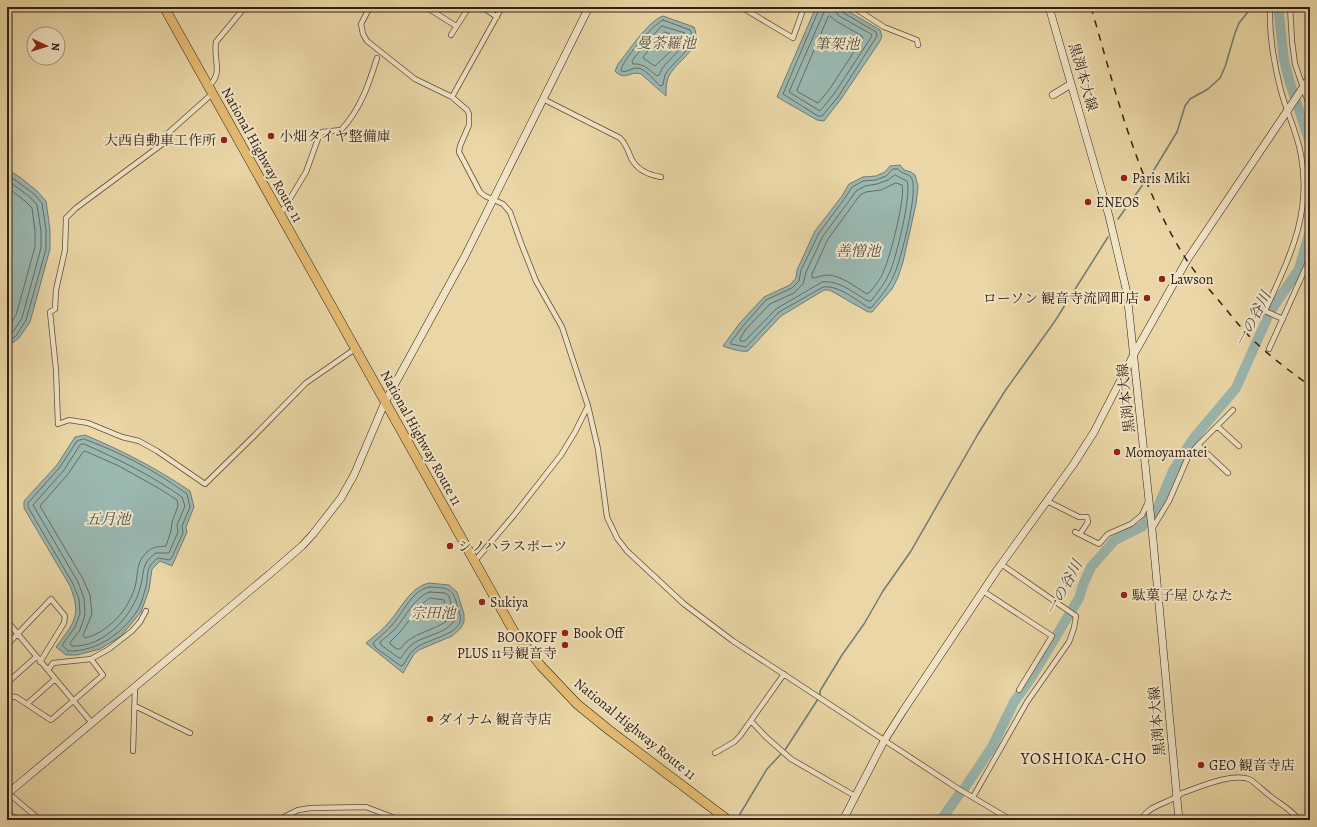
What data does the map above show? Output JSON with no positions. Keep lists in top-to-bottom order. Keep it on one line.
{"streets":{"highway":["National Highway Route 11"],"street":["黒渕本大線"]},"districts":["YOSHIOKA-CHO"],"water":["曼荼羅池","筆架池","善憎池","一の谷川","五月池","宗田池"],"places":["小畑タイヤ整備庫","大西自動車工作所","Paris Miki","ENEOS","Lawson","ローソン 観音寺流岡町店","Momoyamatei","シノハラスポーツ","駄菓子屋 ひなた","Sukiya","Book Off","BOOKOFF PLUS 11号観音寺","ダイナム 観音寺店","GEO 観音寺店"],"north":"right"}
